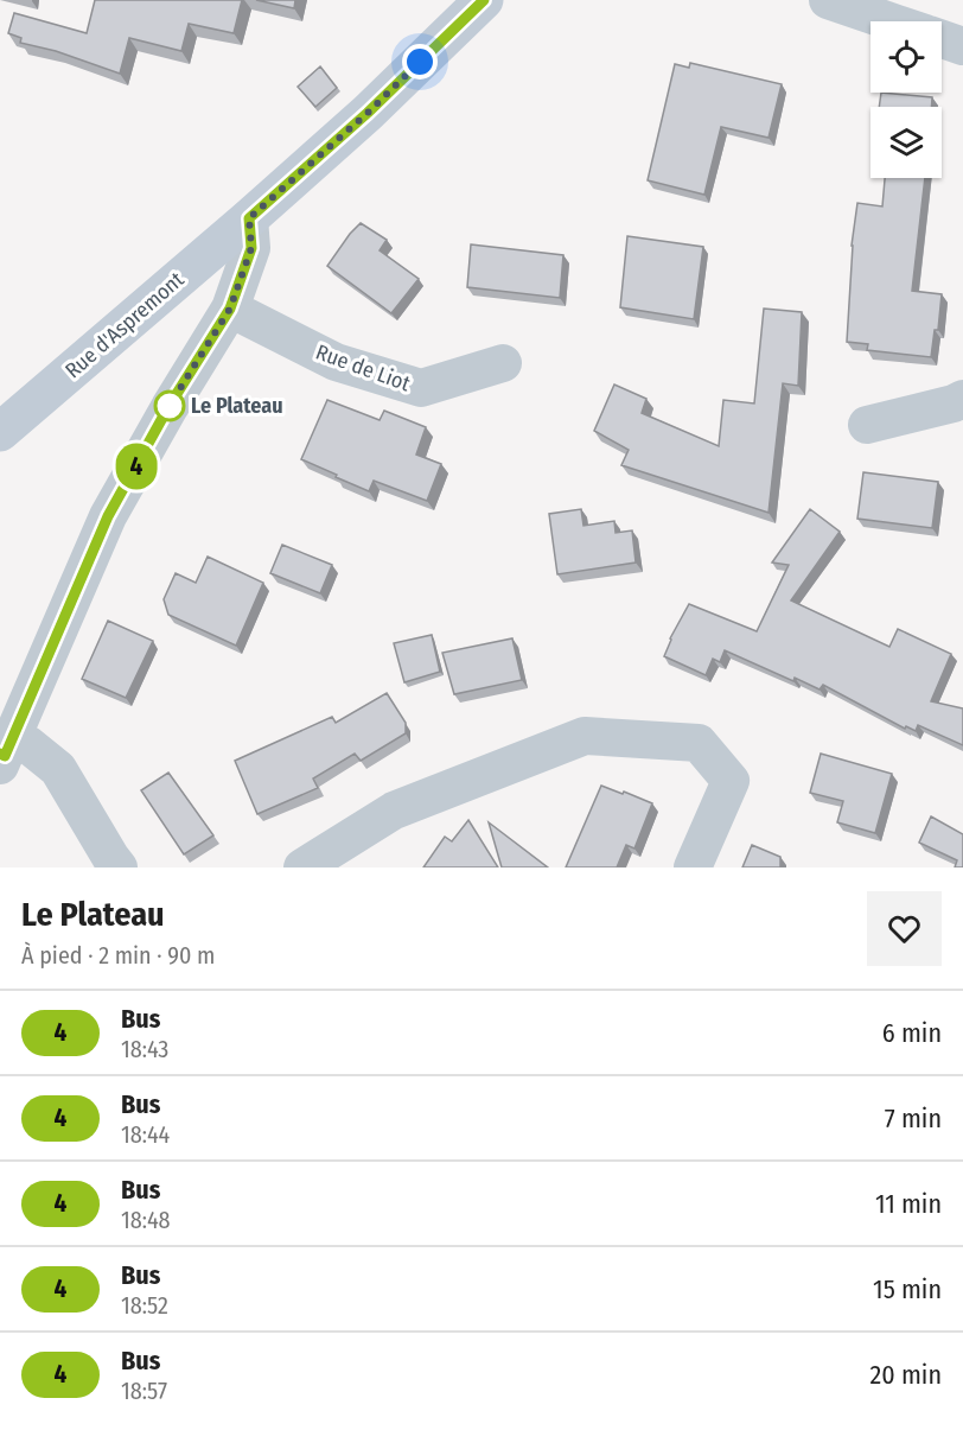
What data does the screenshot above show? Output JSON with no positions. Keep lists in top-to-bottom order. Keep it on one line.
{"streets":{"main road":["Rue d'Aspremont"],"street":["Rue de Liot"]},"places":["Le Plateau"],"lines":["bus line 4"],"page":{"on_map":"4","heading":["Le Plateau","À pied · 2 min · 90 m"],"list":[{"mark":"4","name":"Bus","note":"18:43","value":"6 min"},{"mark":"4","name":"Bus","note":"18:44","value":"7 min"},{"mark":"4","name":"Bus","note":"18:48","value":"11 min"},{"mark":"4","name":"Bus","note":"18:52","value":"15 min"},{"mark":"4","name":"Bus","note":"18:57","value":"20 min"}]}}
